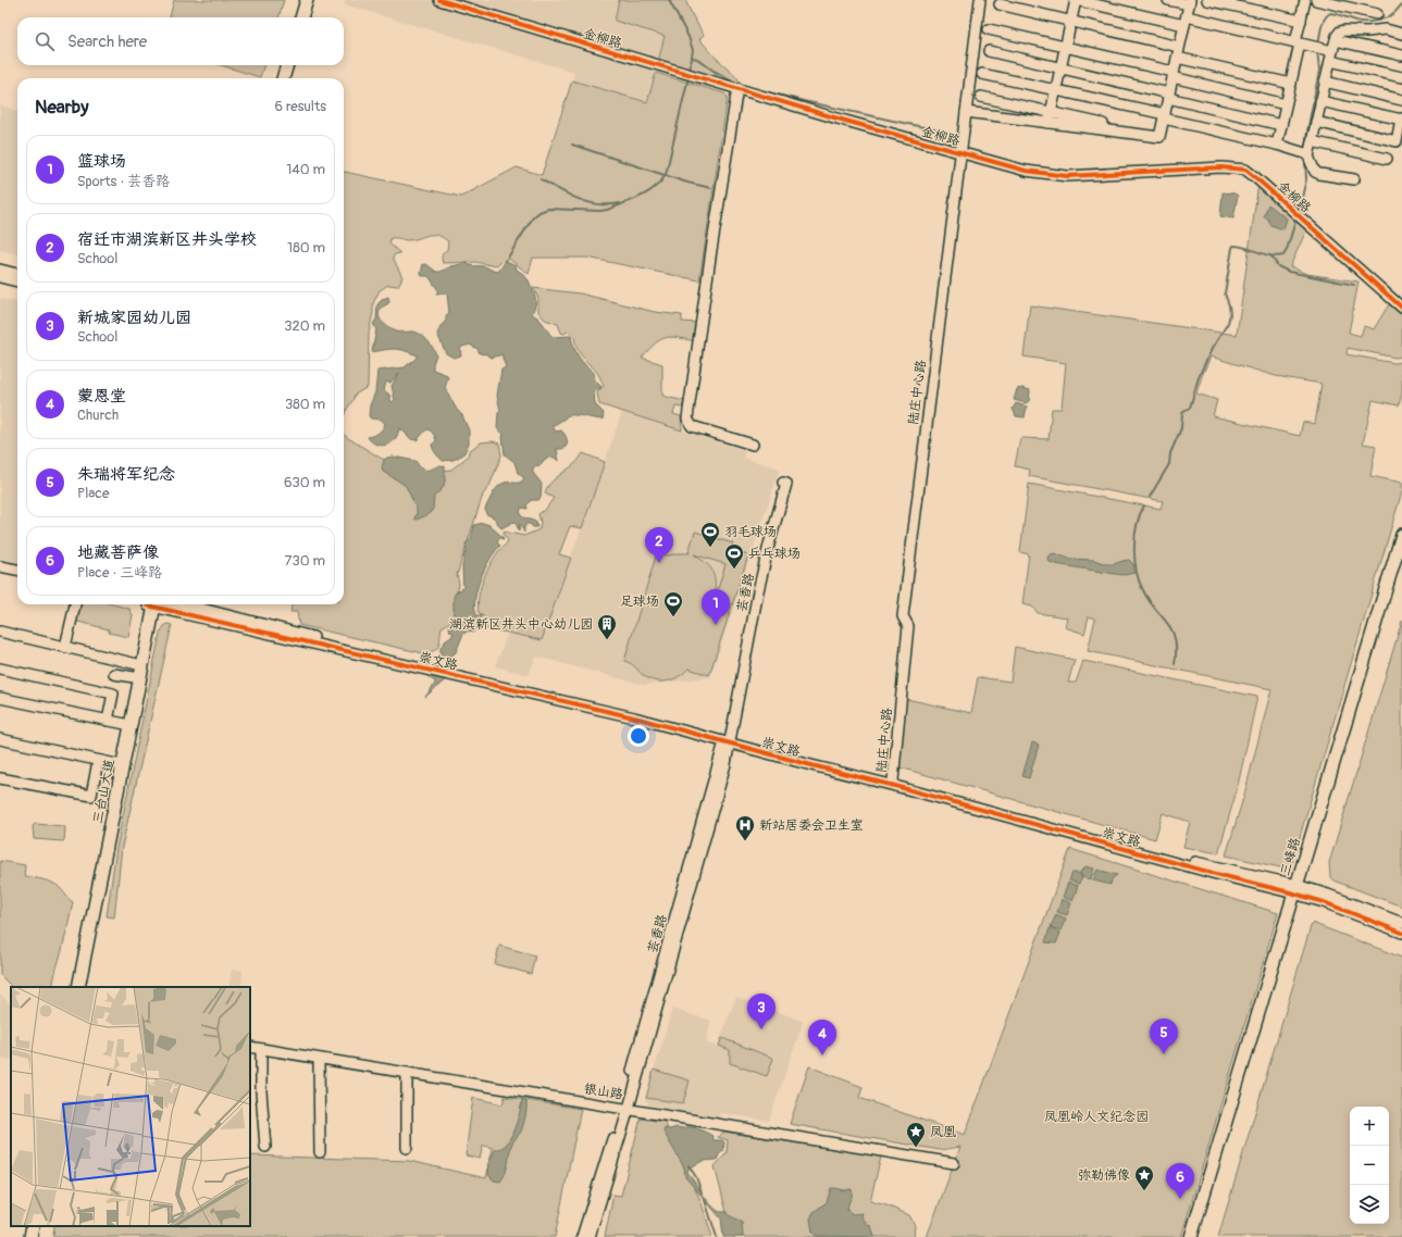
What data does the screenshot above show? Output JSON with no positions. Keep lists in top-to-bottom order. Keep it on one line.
{"streets":{"main road":["三台山大道","三峰路"],"street":["金柳路","陆庄中心路","芸香路","崇文路","银山路"]},"crossings":[["金柳路","陆庄中心路"],["陆庄中心路","崇文路"],["芸香路","崇文路"],["芸香路","银山路"],["崇文路","三峰路"]],"parks":["凤凰岭人文纪念园"],"places":{"sports":["羽毛球场","乒乓球场","足球场"],"building":["湖滨新区井头中心幼儿园"],"hospital":["新站居委会卫生室"],"place":["凤凰","弥勒佛像"]},"page":{"search":"Search here","heading":["Nearby","6 results"],"list":[{"mark":"1","name":"篮球场","note":"Sports · 芸香路","value":"140 m"},{"mark":"2","name":"宿迁市湖滨新区井头学校","note":"School","value":"180 m"},{"mark":"3","name":"新城家园幼儿园","note":"School","value":"320 m"},{"mark":"4","name":"蒙恩堂","note":"Church","value":"380 m"},{"mark":"5","name":"朱瑞将军纪念","note":"Place","value":"630 m"},{"mark":"6","name":"地藏菩萨像","note":"Place · 三峰路","value":"730 m"}],"pins":["2","1","3","5","4","6"],"map_buttons":["+","−"]}}
